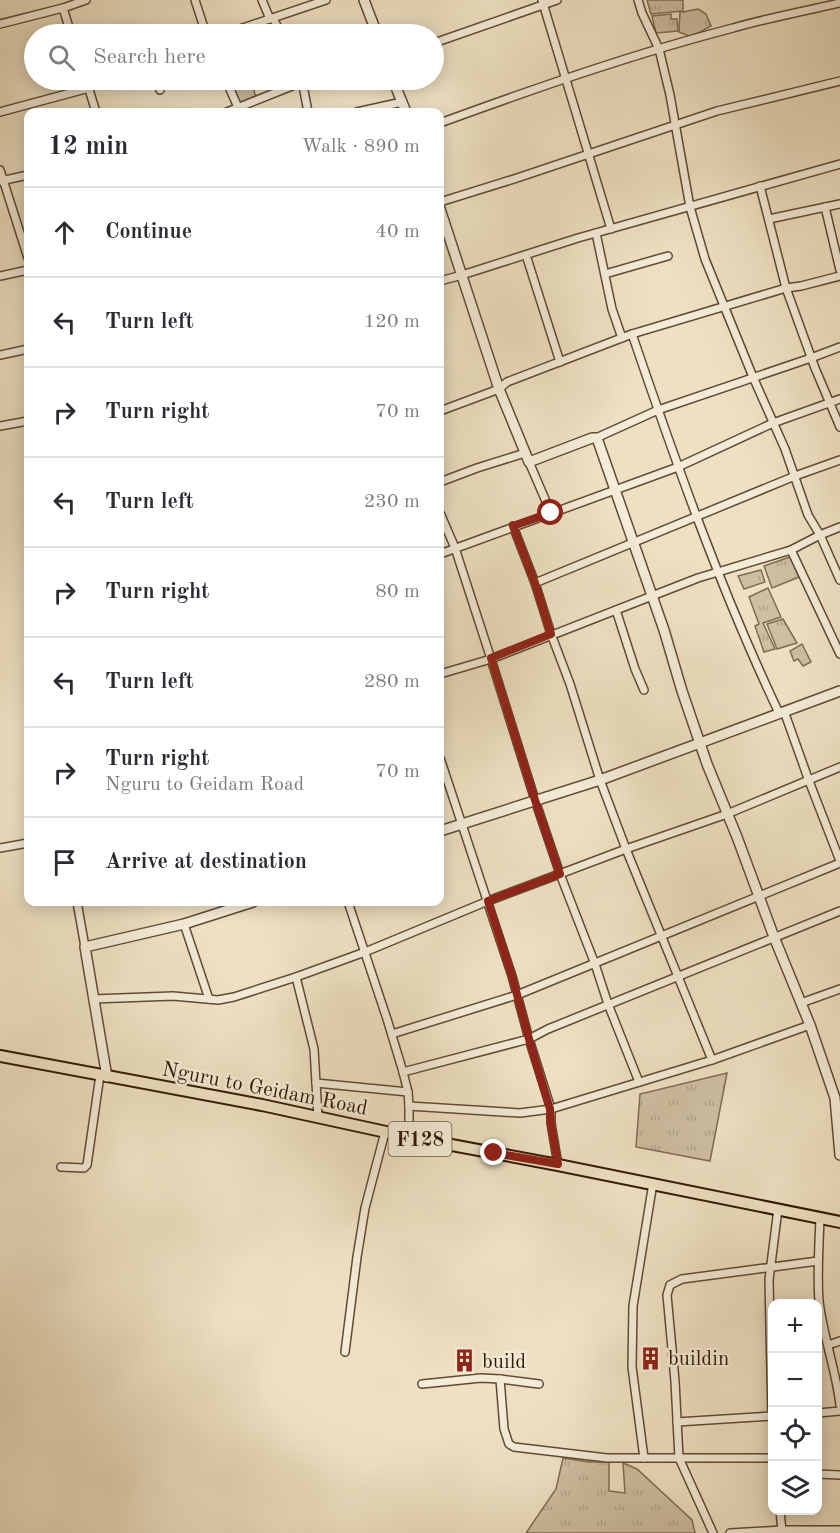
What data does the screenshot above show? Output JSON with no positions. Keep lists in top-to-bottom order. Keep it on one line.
{"streets":{"main road":["Nguru to Geidam Road","F128"]},"places":{"building":["buildin","build"]},"page":{"search":"Search here","heading":["12 min","Walk · 890 m"],"list":[["Continue","40 m"],["Turn left","120 m"],["Turn right","70 m"],["Turn left","230 m"],["Turn right","80 m"],["Turn left","280 m"],["Turn right","Nguru to Geidam Road","70 m"],"Arrive at destination"],"map_buttons":["+","−"]}}
